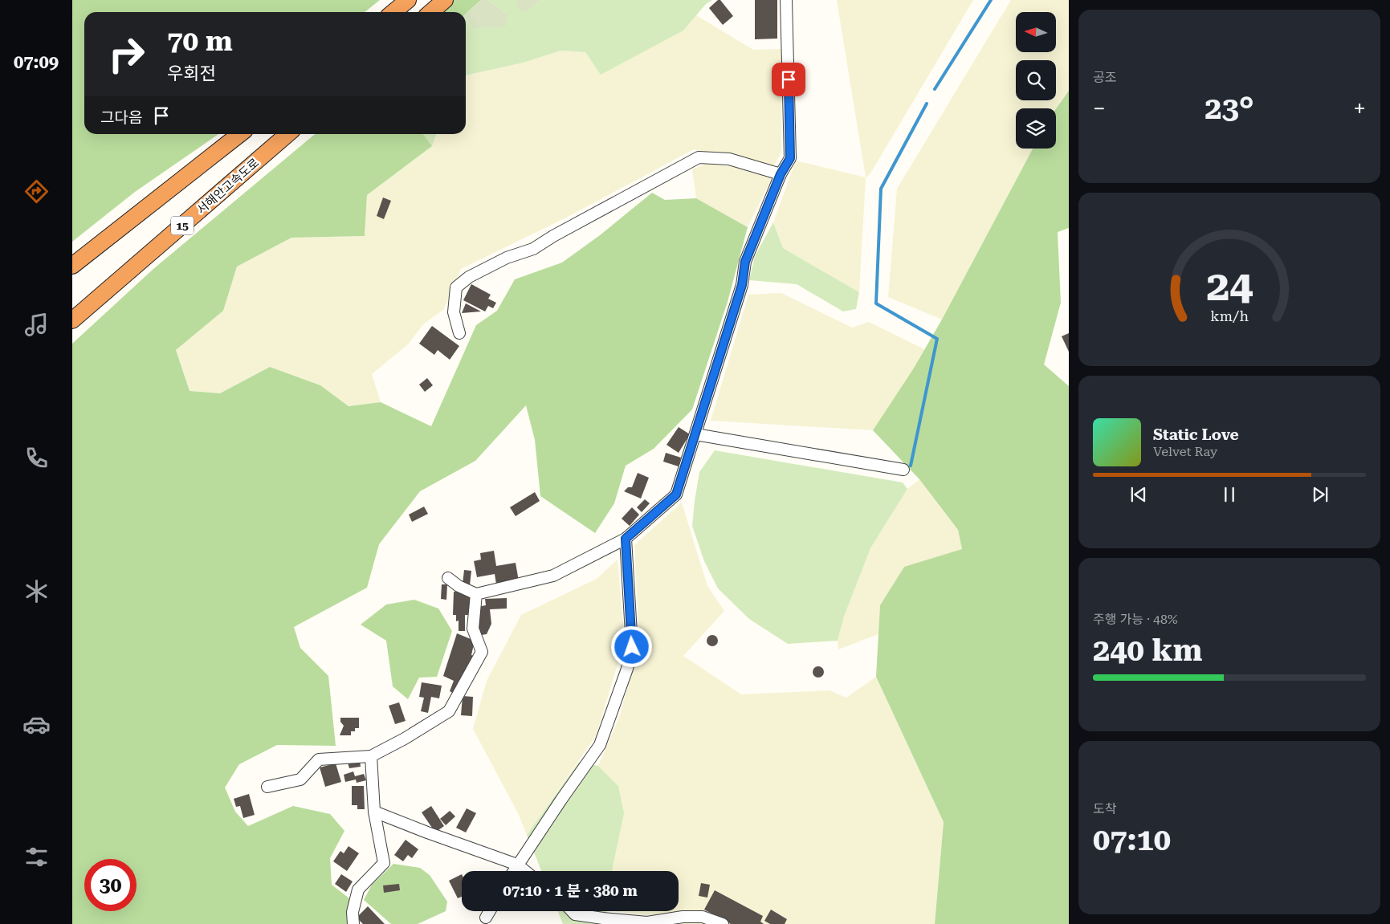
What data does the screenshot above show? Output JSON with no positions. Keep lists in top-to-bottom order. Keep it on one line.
{"streets":{"highway":["서해안고속도로","15"]},"north":"left","page":{"tabs":"07:09","tile":["공조",["주행 가능 · 48%","240 km"],["도착","07:10"]],"turn":["70 m","우회전"],"heat":["−","23°","+"],"then":"그다음","song":["Static Love","Velvet Ray"],"limit":"30","trip":"07:10 · 1 분 · 380 m","gauge":["24","km/h"]}}
